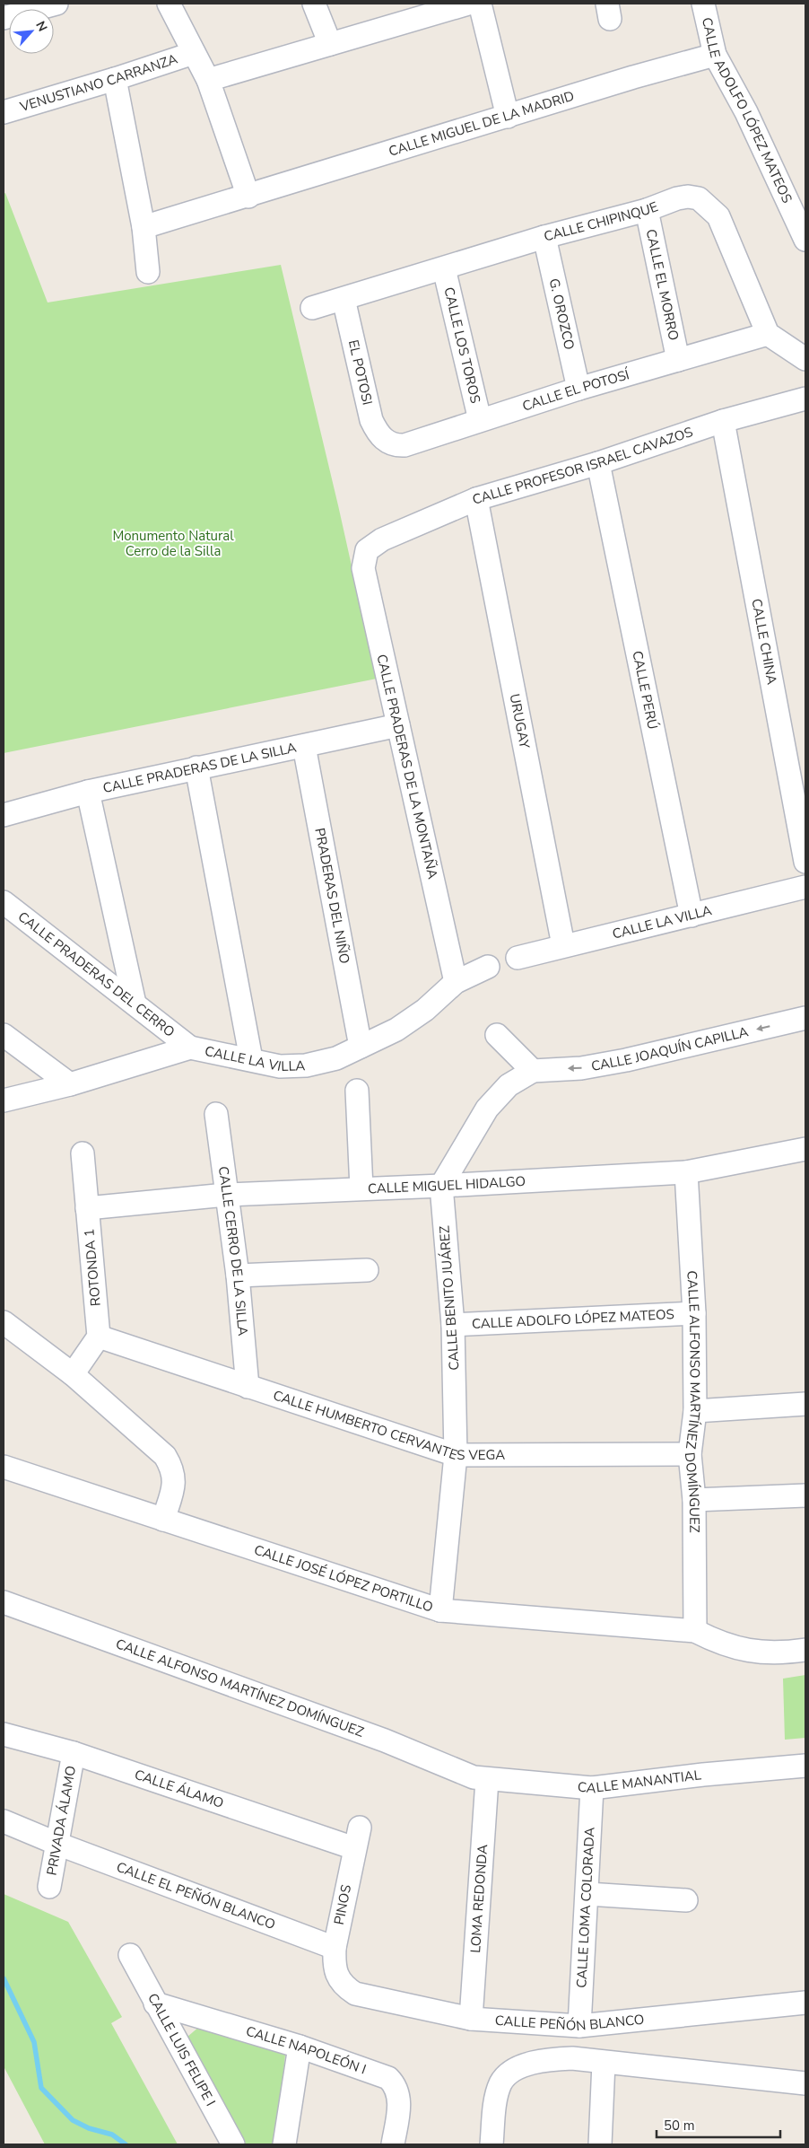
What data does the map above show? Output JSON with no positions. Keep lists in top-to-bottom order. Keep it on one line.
{"streets":{"street":["VENUSTIANO CARRANZA","CALLE ADOLFO LÓPEZ MATEOS","CALLE MIGUEL DE LA MADRID","CALLE CHIPINQUE","CALLE EL MORRO","G. OROZCO","CALLE LOS TOROS","EL POTOSI","CALLE EL POTOSÍ","CALLE PROFESOR ISRAEL CAVAZOS","CALLE CHINA","CALLE PERÚ","URUGAY","CALLE PRADERAS DE LA MONTAÑA","CALLE PRADERAS DE LA SILLA","PRADERAS DEL NIÑO","CALLE LA VILLA","CALLE PRADERAS DEL CERRO","CALLE JOAQUÍN CAPILLA","CALLE MIGUEL HIDALGO","CALLE CERRO DE LA SILLA","ROTONDA 1","CALLE BENITO JUÁREZ","CALLE ALFONSO MARTÍNEZ DOMÍNGUEZ","CALLE HUMBERTO CERVANTES VEGA","CALLE JOSÉ LÓPEZ PORTILLO","CALLE MANANTIAL","CALLE ÁLAMO","PRIVADA ÁLAMO","CALLE EL PEÑÓN BLANCO","LOMA REDONDA","PINOS","CALLE LOMA COLORADA","CALLE PEÑÓN BLANCO","CALLE LUIS FELIPE I","CALLE NAPOLEÓN I"]},"crossings":[["CALLE ADOLFO LÓPEZ MATEOS","CALLE MIGUEL DE LA MADRID"],["CALLE ADOLFO LÓPEZ MATEOS","CALLE BENITO JUÁREZ"],["CALLE ADOLFO LÓPEZ MATEOS","CALLE ALFONSO MARTÍNEZ DOMÍNGUEZ"],["CALLE CHIPINQUE","CALLE EL MORRO"],["CALLE CHIPINQUE","G. OROZCO"],["CALLE CHIPINQUE","CALLE LOS TOROS"],["CALLE CHIPINQUE","EL POTOSI"],["CALLE CHIPINQUE","CALLE EL POTOSÍ"],["CALLE EL MORRO","CALLE EL POTOSÍ"],["G. OROZCO","CALLE EL POTOSÍ"],["CALLE LOS TOROS","CALLE EL POTOSÍ"],["EL POTOSI","CALLE EL POTOSÍ"],["CALLE PROFESOR ISRAEL CAVAZOS","CALLE CHINA"],["CALLE PROFESOR ISRAEL CAVAZOS","CALLE PERÚ"],["CALLE PROFESOR ISRAEL CAVAZOS","URUGAY"],["CALLE PROFESOR ISRAEL CAVAZOS","CALLE PRADERAS DE LA MONTAÑA"],["CALLE PERÚ","CALLE LA VILLA"],["URUGAY","CALLE LA VILLA"],["CALLE PRADERAS DE LA MONTAÑA","CALLE PRADERAS DE LA SILLA"],["CALLE PRADERAS DE LA MONTAÑA","CALLE LA VILLA"],["CALLE PRADERAS DE LA SILLA","PRADERAS DEL NIÑO"],["PRADERAS DEL NIÑO","CALLE LA VILLA"],["CALLE LA VILLA","CALLE PRADERAS DEL CERRO"],["CALLE MIGUEL HIDALGO","CALLE CERRO DE LA SILLA"],["CALLE MIGUEL HIDALGO","ROTONDA 1"],["CALLE MIGUEL HIDALGO","CALLE BENITO JUÁREZ"],["CALLE MIGUEL HIDALGO","CALLE ALFONSO MARTÍNEZ DOMÍNGUEZ"],["CALLE CERRO DE LA SILLA","CALLE HUMBERTO CERVANTES VEGA"],["ROTONDA 1","CALLE HUMBERTO CERVANTES VEGA"],["CALLE BENITO JUÁREZ","CALLE HUMBERTO CERVANTES VEGA"],["CALLE BENITO JUÁREZ","CALLE JOSÉ LÓPEZ PORTILLO"],["CALLE ALFONSO MARTÍNEZ DOMÍNGUEZ","CALLE HUMBERTO CERVANTES VEGA"],["CALLE ALFONSO MARTÍNEZ DOMÍNGUEZ","CALLE JOSÉ LÓPEZ PORTILLO"],["CALLE ALFONSO MARTÍNEZ DOMÍNGUEZ","CALLE MANANTIAL"],["CALLE ALFONSO MARTÍNEZ DOMÍNGUEZ","LOMA REDONDA"],["CALLE MANANTIAL","LOMA REDONDA"],["CALLE MANANTIAL","CALLE LOMA COLORADA"],["CALLE ÁLAMO","PRIVADA ÁLAMO"],["CALLE ÁLAMO","PINOS"],["PRIVADA ÁLAMO","CALLE EL PEÑÓN BLANCO"],["CALLE EL PEÑÓN BLANCO","PINOS"],["LOMA REDONDA","CALLE PEÑÓN BLANCO"],["PINOS","CALLE PEÑÓN BLANCO"],["CALLE LOMA COLORADA","CALLE PEÑÓN BLANCO"],["CALLE LUIS FELIPE I","CALLE NAPOLEÓN I"]],"one_way":["CALLE JOAQUÍN CAPILLA"],"parks":["Monumento Natural Cerro de la Silla"],"scale_bar":"50 m","north":"top right"}
